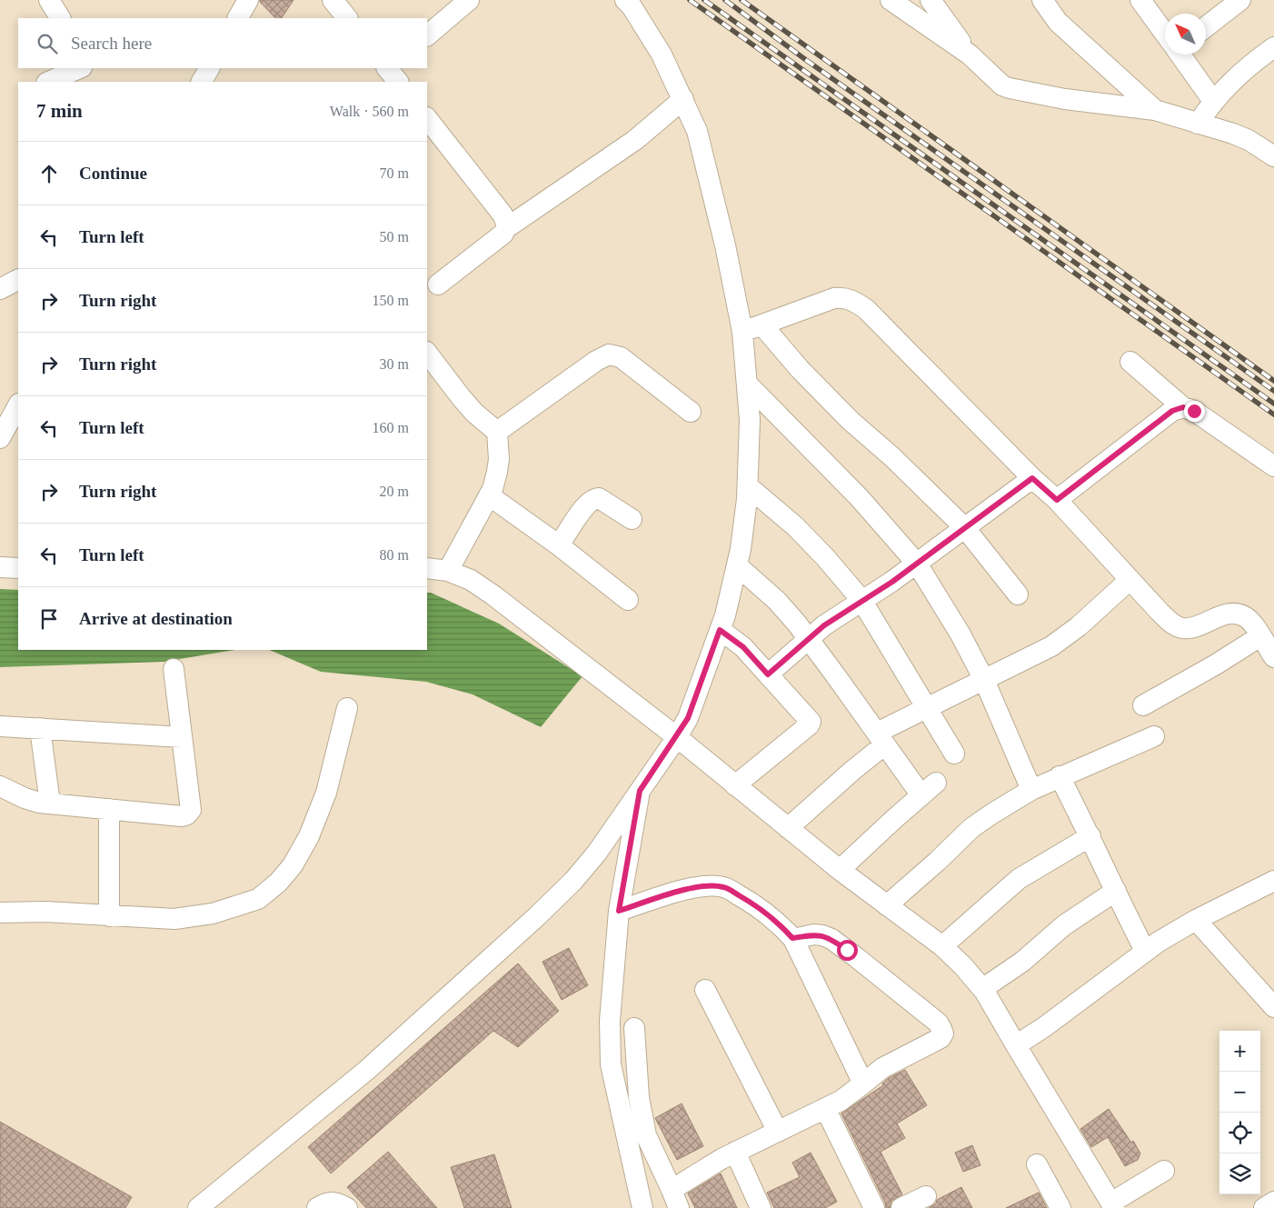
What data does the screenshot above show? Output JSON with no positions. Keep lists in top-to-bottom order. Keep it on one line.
{"north":"top left","page":{"search":"Search here","heading":["7 min","Walk · 560 m"],"list":[["Continue","70 m"],["Turn left","50 m"],["Turn right","150 m"],["Turn right","30 m"],["Turn left","160 m"],["Turn right","20 m"],["Turn left","80 m"],"Arrive at destination"],"map_buttons":["+","−"]}}
